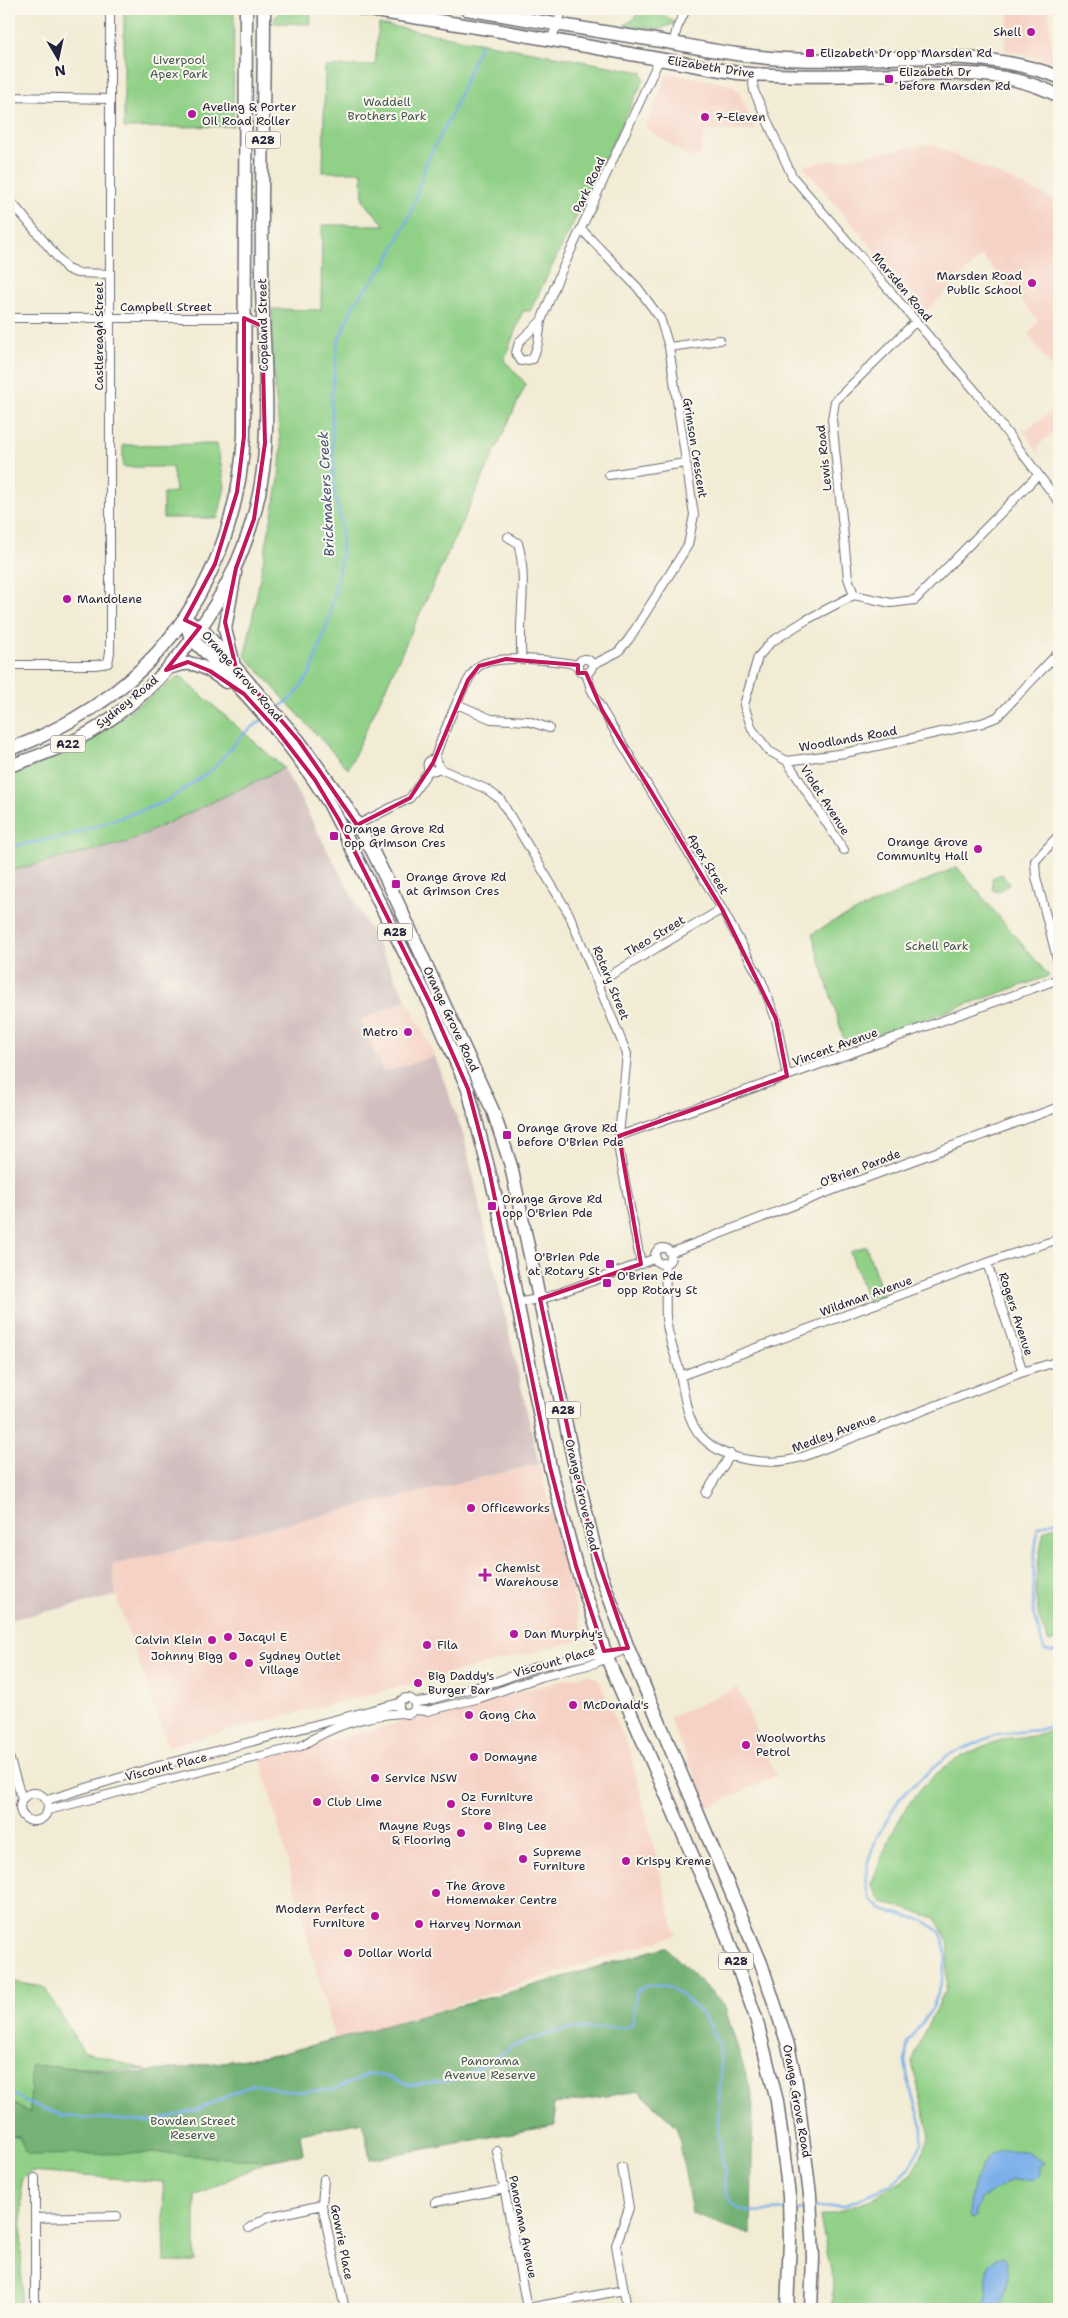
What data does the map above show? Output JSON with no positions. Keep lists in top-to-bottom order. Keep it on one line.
{"streets":{"main road":["Elizabeth Drive","A28","Copeland Street","Orange Grove Road","Sydney Road","A22"],"street":["Park Road","Marsden Road","Campbell Street","Castlereagh Street","Grimson Crescent","Lewis Road","Woodlands Road","Violet Avenue","Apex Street","Theo Street","Rotary Street","Vincent Avenue","O'Brien Parade","Wildman Avenue","Rogers Avenue","Medley Avenue","Viscount Place","Panorama Avenue","Gowrie Place"]},"crossings":[["Elizabeth Drive","Park Road"],["Elizabeth Drive","Marsden Road"],["A28","Copeland Street"],["A28","Orange Grove Road"],["Park Road","Grimson Crescent"],["Marsden Road","Lewis Road"],["Campbell Street","Copeland Street"],["Campbell Street","Castlereagh Street"],["Copeland Street","Orange Grove Road"],["Copeland Street","Sydney Road"],["Grimson Crescent","Apex Street"],["Lewis Road","Woodlands Road"],["Orange Grove Road","Sydney Road"],["Orange Grove Road","Viscount Place"],["Woodlands Road","Violet Avenue"],["Apex Street","Theo Street"],["Apex Street","Vincent Avenue"],["Theo Street","Rotary Street"],["Rotary Street","Vincent Avenue"],["O'Brien Parade","Medley Avenue"],["Wildman Avenue","Rogers Avenue"],["Wildman Avenue","Medley Avenue"],["Rogers Avenue","Medley Avenue"]],"water":["Brickmakers Creek"],"parks":["Liverpool Apex Park","Waddell Brothers Park","Schell Park","Panorama Avenue Reserve","Bowden Street Reserve"],"places":{"other":["Shell","Aveling & Porter Oil Road Roller","7-Eleven","Marsden Road Public School","Mandolene","Orange Grove Community Hall","Metro","Officeworks","Dan Murphy's","Jacqui E","Calvin Klein","Fila","Johnny Bigg","Sydney Outlet Village","Big Daddy's Burger Bar","McDonald's","Gong Cha","Woolworths Petrol","Domayne","Service NSW","Club Lime","Oz Furniture Store","Bing Lee","Mayne Rugs & Flooring","Supreme Furniture","Krispy Kreme","The Grove Homemaker Centre","Modern Perfect Furniture","Harvey Norman","Dollar World"],"transit":["Elizabeth Dr opp Marsden Rd","Elizabeth Dr before Marsden Rd","Orange Grove Rd opp Grimson Cres","Orange Grove Rd at Grimson Cres","Orange Grove Rd before O'Brien Pde","Orange Grove Rd opp O'Brien Pde","O'Brien Pde at Rotary St","O'Brien Pde opp Rotary St"],"health":["Chemist Warehouse"]},"north":"bottom"}
